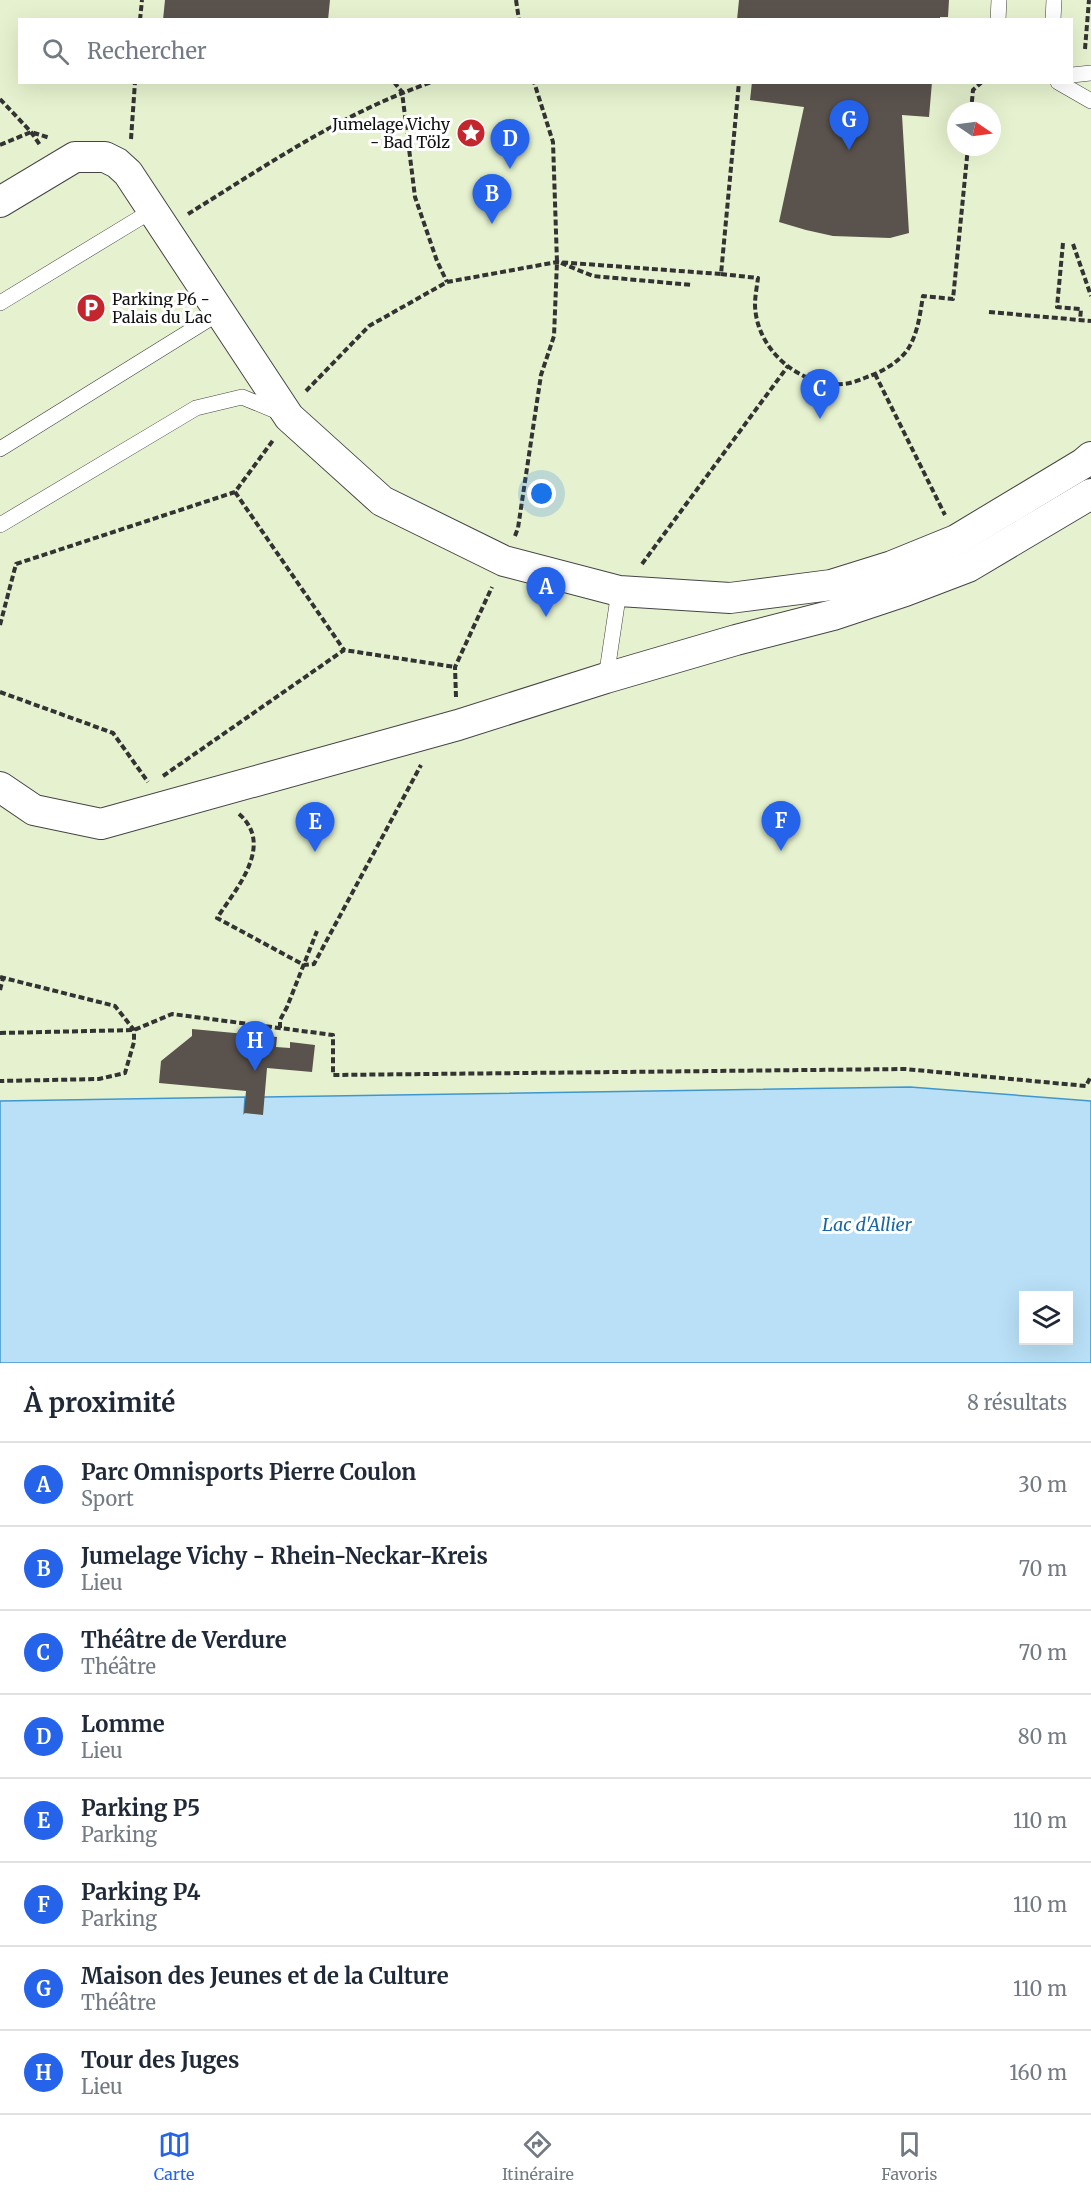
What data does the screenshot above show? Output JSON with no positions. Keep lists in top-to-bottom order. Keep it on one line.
{"water":["Lac d'Allier"],"places":{"place":["Jumelage Vichy - Bad Tölz"],"parking":["Parking P6 - Palais du Lac"]},"north":"right","page":{"search":"Rechercher","pins":["G","D","B","C","A","F","E","H"],"heading":["À proximité","8 résultats"],"list":[{"mark":"A","name":"Parc Omnisports Pierre Coulon","note":"Sport","value":"30 m"},{"mark":"B","name":"Jumelage Vichy - Rhein-Neckar-Kreis","note":"Lieu","value":"70 m"},{"mark":"C","name":"Théâtre de Verdure","note":"Théâtre","value":"70 m"},{"mark":"D","name":"Lomme","note":"Lieu","value":"80 m"},{"mark":"E","name":"Parking P5","note":"Parking","value":"110 m"},{"mark":"F","name":"Parking P4","note":"Parking","value":"110 m"},{"mark":"G","name":"Maison des Jeunes et de la Culture","note":"Théâtre","value":"110 m"},{"mark":"H","name":"Tour des Juges","note":"Lieu","value":"160 m"}],"nav":["Carte","Itinéraire","Favoris"]}}
